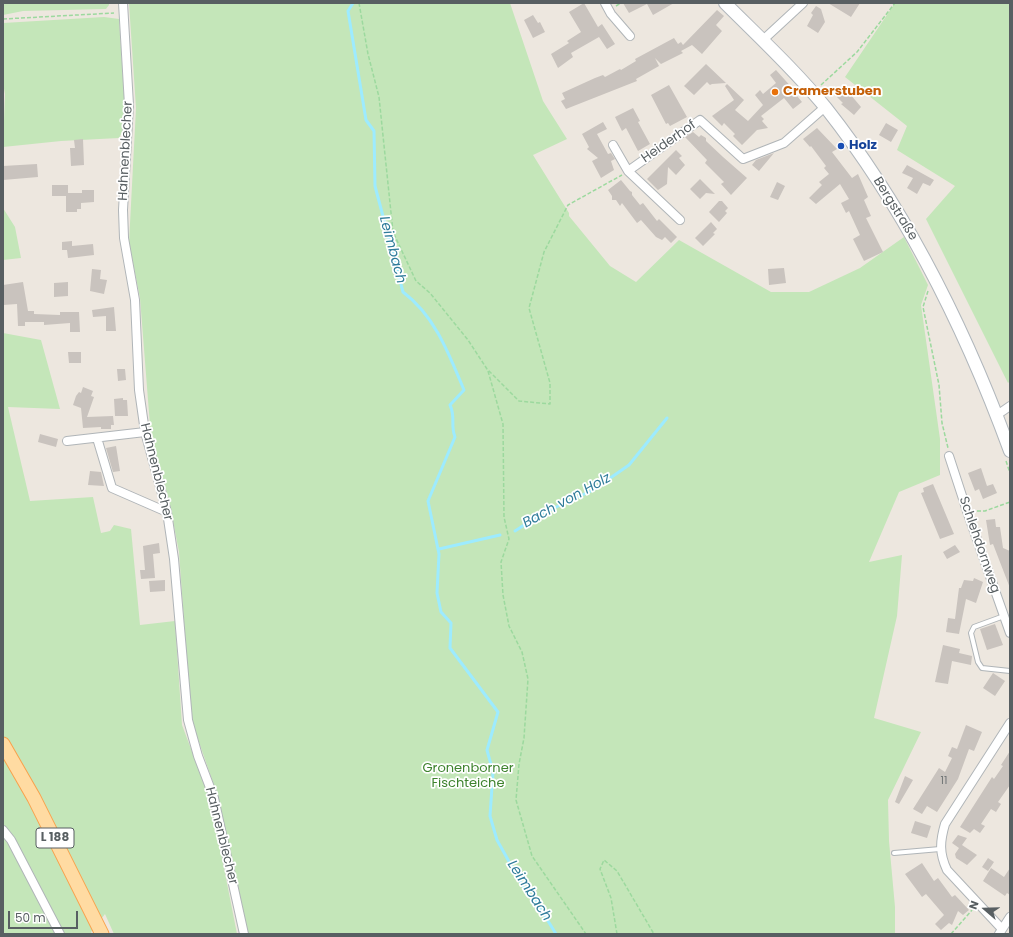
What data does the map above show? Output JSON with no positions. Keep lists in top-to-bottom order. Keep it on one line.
{"streets":{"main road":["L 188"],"street":["Heiderhof","Hahnenblecher","Bergstraße","Schlehdornweg"]},"crossings":[["Heiderhof","Bergstraße"]],"water":["Leimbach","Bach von Holz"],"parks":["Gronenborner Fischteiche"],"places":["Cramerstuben","Holz"],"house_numbers":["11"],"scale_bar":"50 m","north":"left"}
